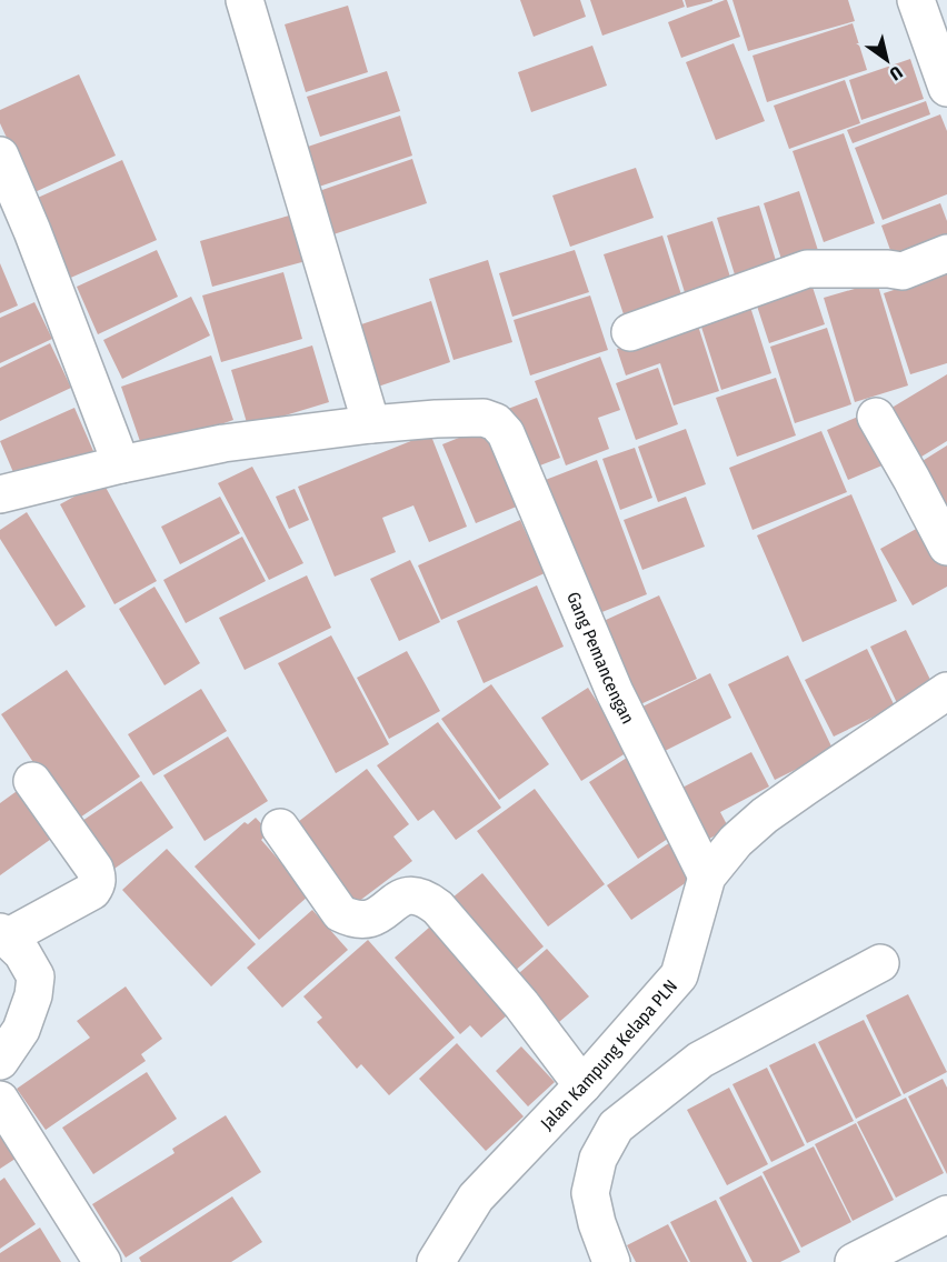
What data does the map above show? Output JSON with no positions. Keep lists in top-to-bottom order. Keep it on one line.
{"streets":{"street":["Gang Pemancengan","Jalan Kampung Kelapa PLN"]},"crossings":[["Gang Pemancengan","Jalan Kampung Kelapa PLN"]],"north":"bottom right"}
